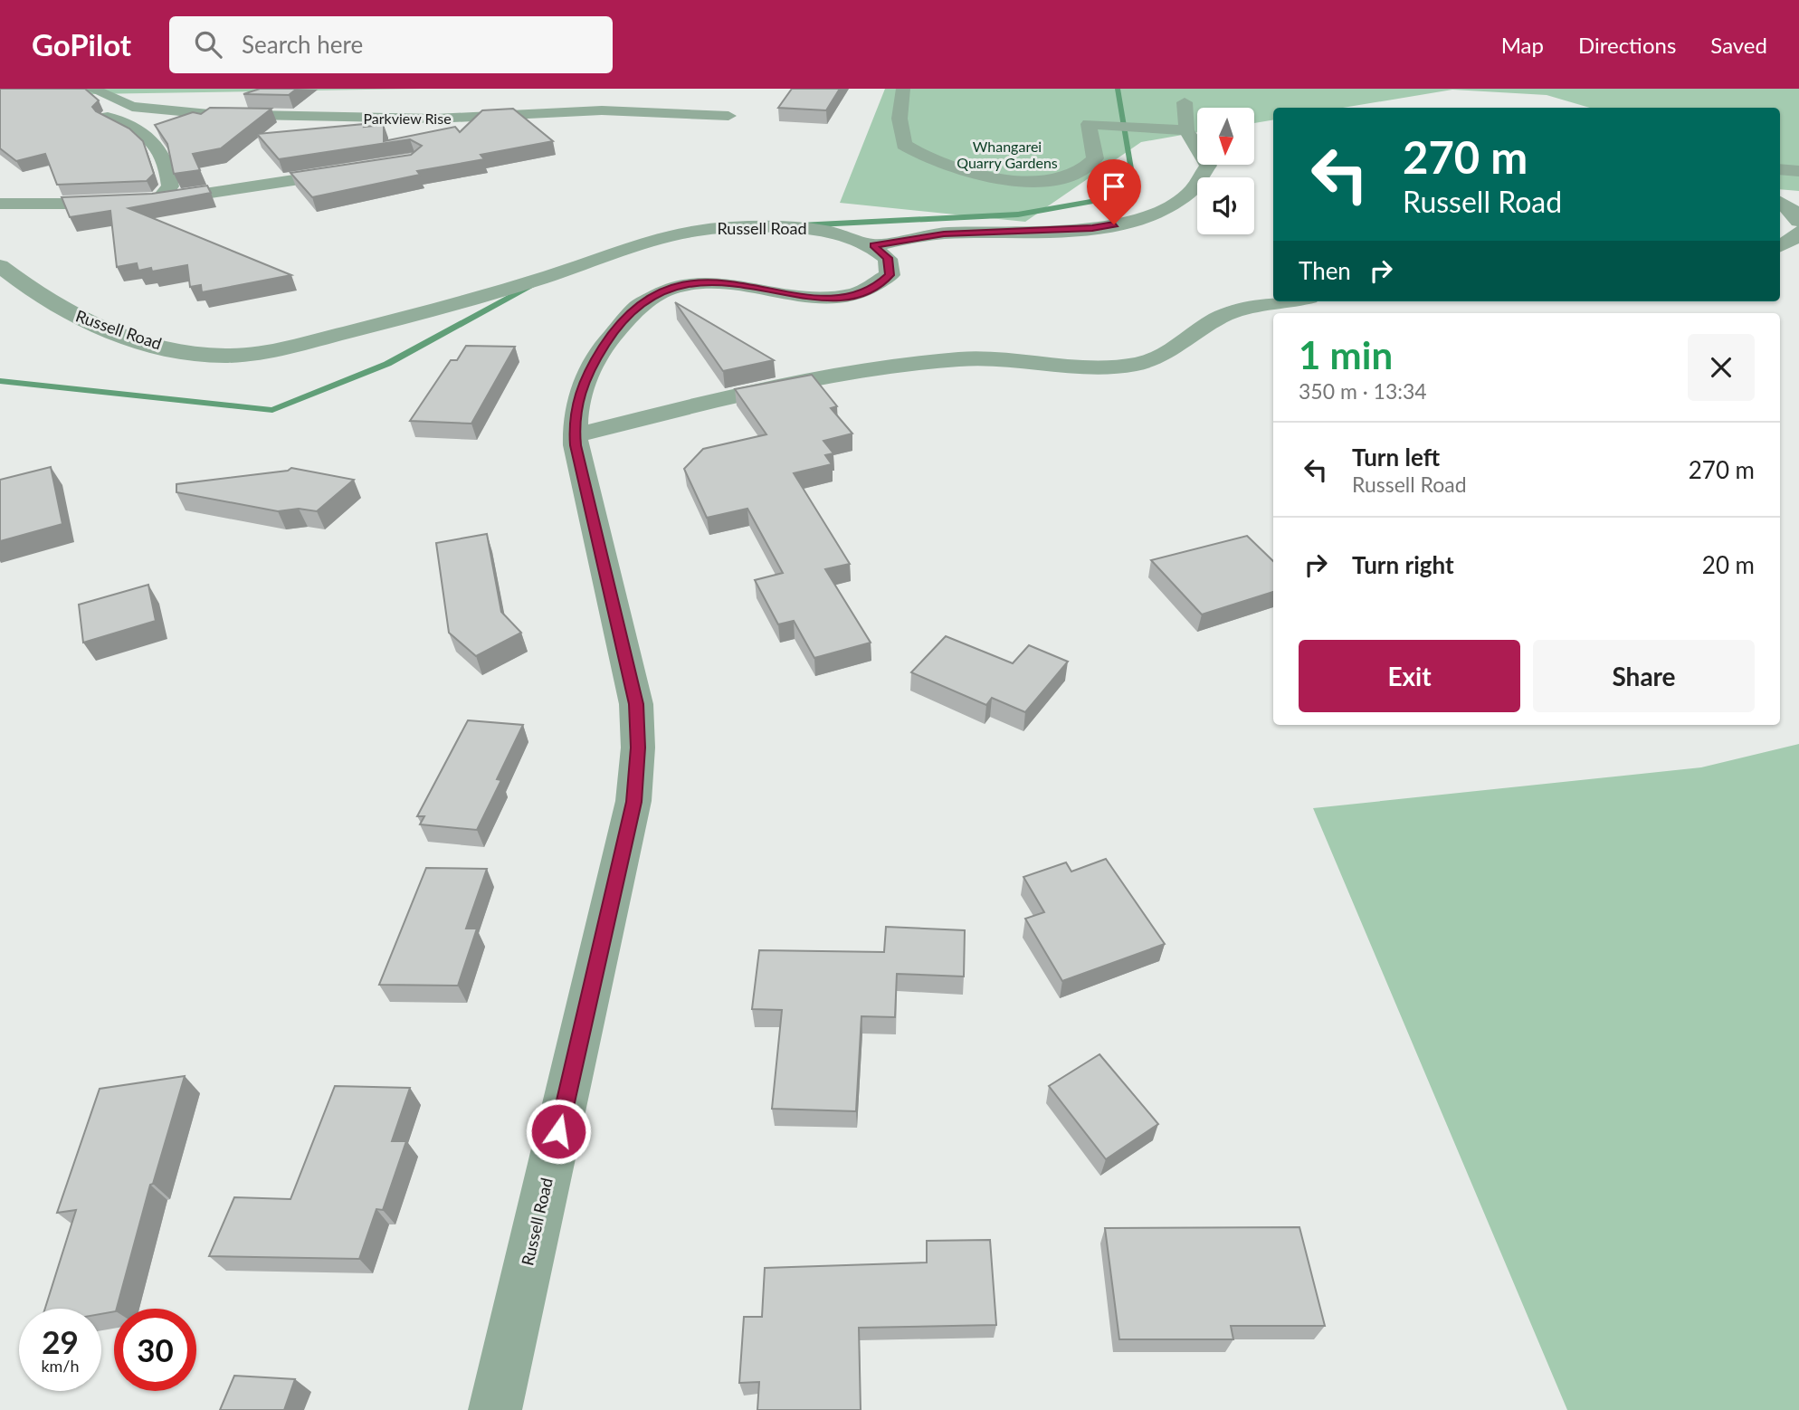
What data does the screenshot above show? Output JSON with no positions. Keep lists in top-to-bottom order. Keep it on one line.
{"streets":{"street":["Parkview Rise","Russell Road"]},"parks":["Whangarei Quarry Gardens"],"north":"bottom","page":{"header":"GoPilot","search":"Search here","nav":["Map","Directions","Saved"],"turn":["270 m","Russell Road"],"then":"Then","heading":["1 min","350 m · 13:34"],"list":[{"name":"Turn left","note":"Russell Road","value":"270 m"},{"name":"Turn right","value":"20 m"}],"buttons":["Exit","Share"],"speed":"29 km/h","limit":"30"}}
